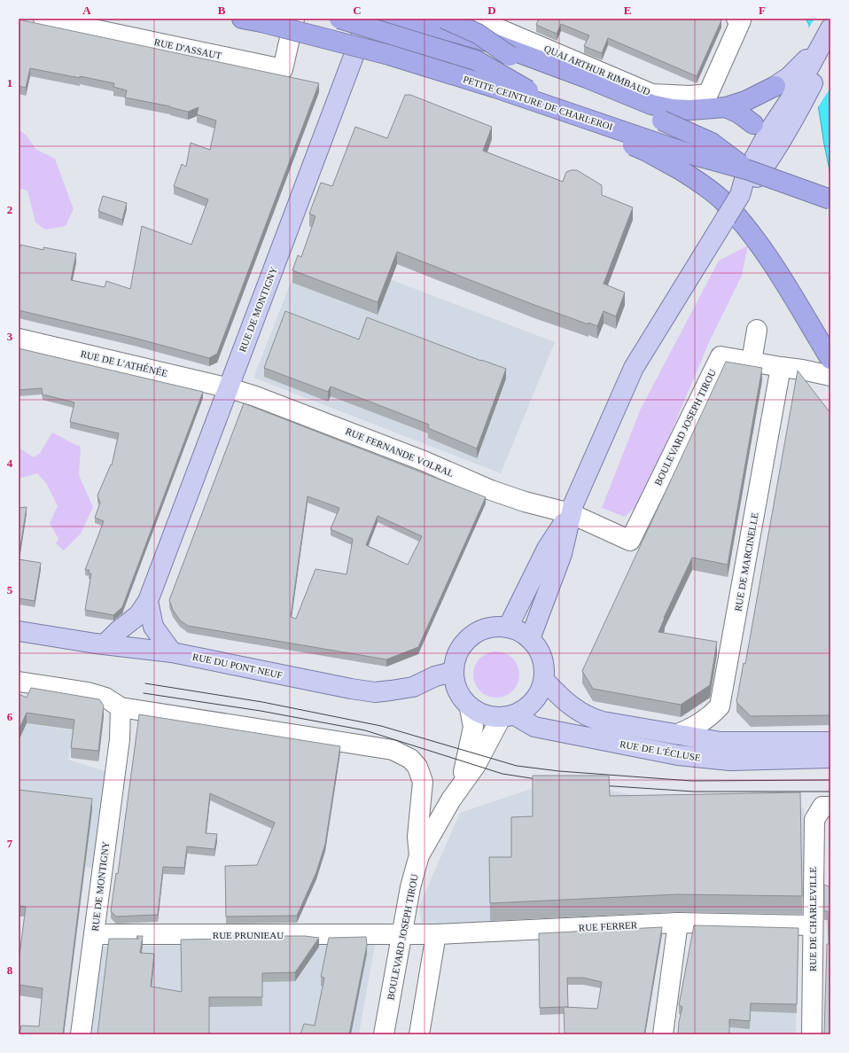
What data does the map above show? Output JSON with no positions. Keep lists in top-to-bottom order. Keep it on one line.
{"streets":{"highway":["PETITE CEINTURE DE CHARLEROI"],"main road":["RUE DE MONTIGNY","RUE DU PONT NEUF","RUE DE L'ÉCLUSE"],"street":["RUE D'ASSAUT","QUAI ARTHUR RIMBAUD","RUE DE L'ATHÉNÉE","BOULEVARD JOSEPH TIROU","RUE FERNANDE VOLRAL","RUE DE MARCINELLE","RUE DE CHARLEVILLE","RUE FERRER","RUE PRUNIEAU"]},"crossings":[["RUE DE MONTIGNY","RUE DE L'ATHÉNÉE"],["RUE DE MONTIGNY","RUE FERNANDE VOLRAL"],["RUE DE MONTIGNY","RUE DU PONT NEUF"],["RUE DE MONTIGNY","RUE PRUNIEAU"],["RUE DE L'ATHÉNÉE","RUE FERNANDE VOLRAL"],["BOULEVARD JOSEPH TIROU","RUE FERNANDE VOLRAL"],["BOULEVARD JOSEPH TIROU","RUE DE MARCINELLE"],["BOULEVARD JOSEPH TIROU","RUE DU PONT NEUF"],["BOULEVARD JOSEPH TIROU","RUE DE L'ÉCLUSE"],["BOULEVARD JOSEPH TIROU","RUE FERRER"],["BOULEVARD JOSEPH TIROU","RUE PRUNIEAU"],["RUE DE MARCINELLE","RUE DE L'ÉCLUSE"],["RUE DU PONT NEUF","RUE DE L'ÉCLUSE"],["RUE DE CHARLEVILLE","RUE FERRER"],["RUE FERRER","RUE PRUNIEAU"]],"grid":{"columns":["A","B","C","D","E","F"],"rows":["1","2","3","4","5","6","7","8"]}}
